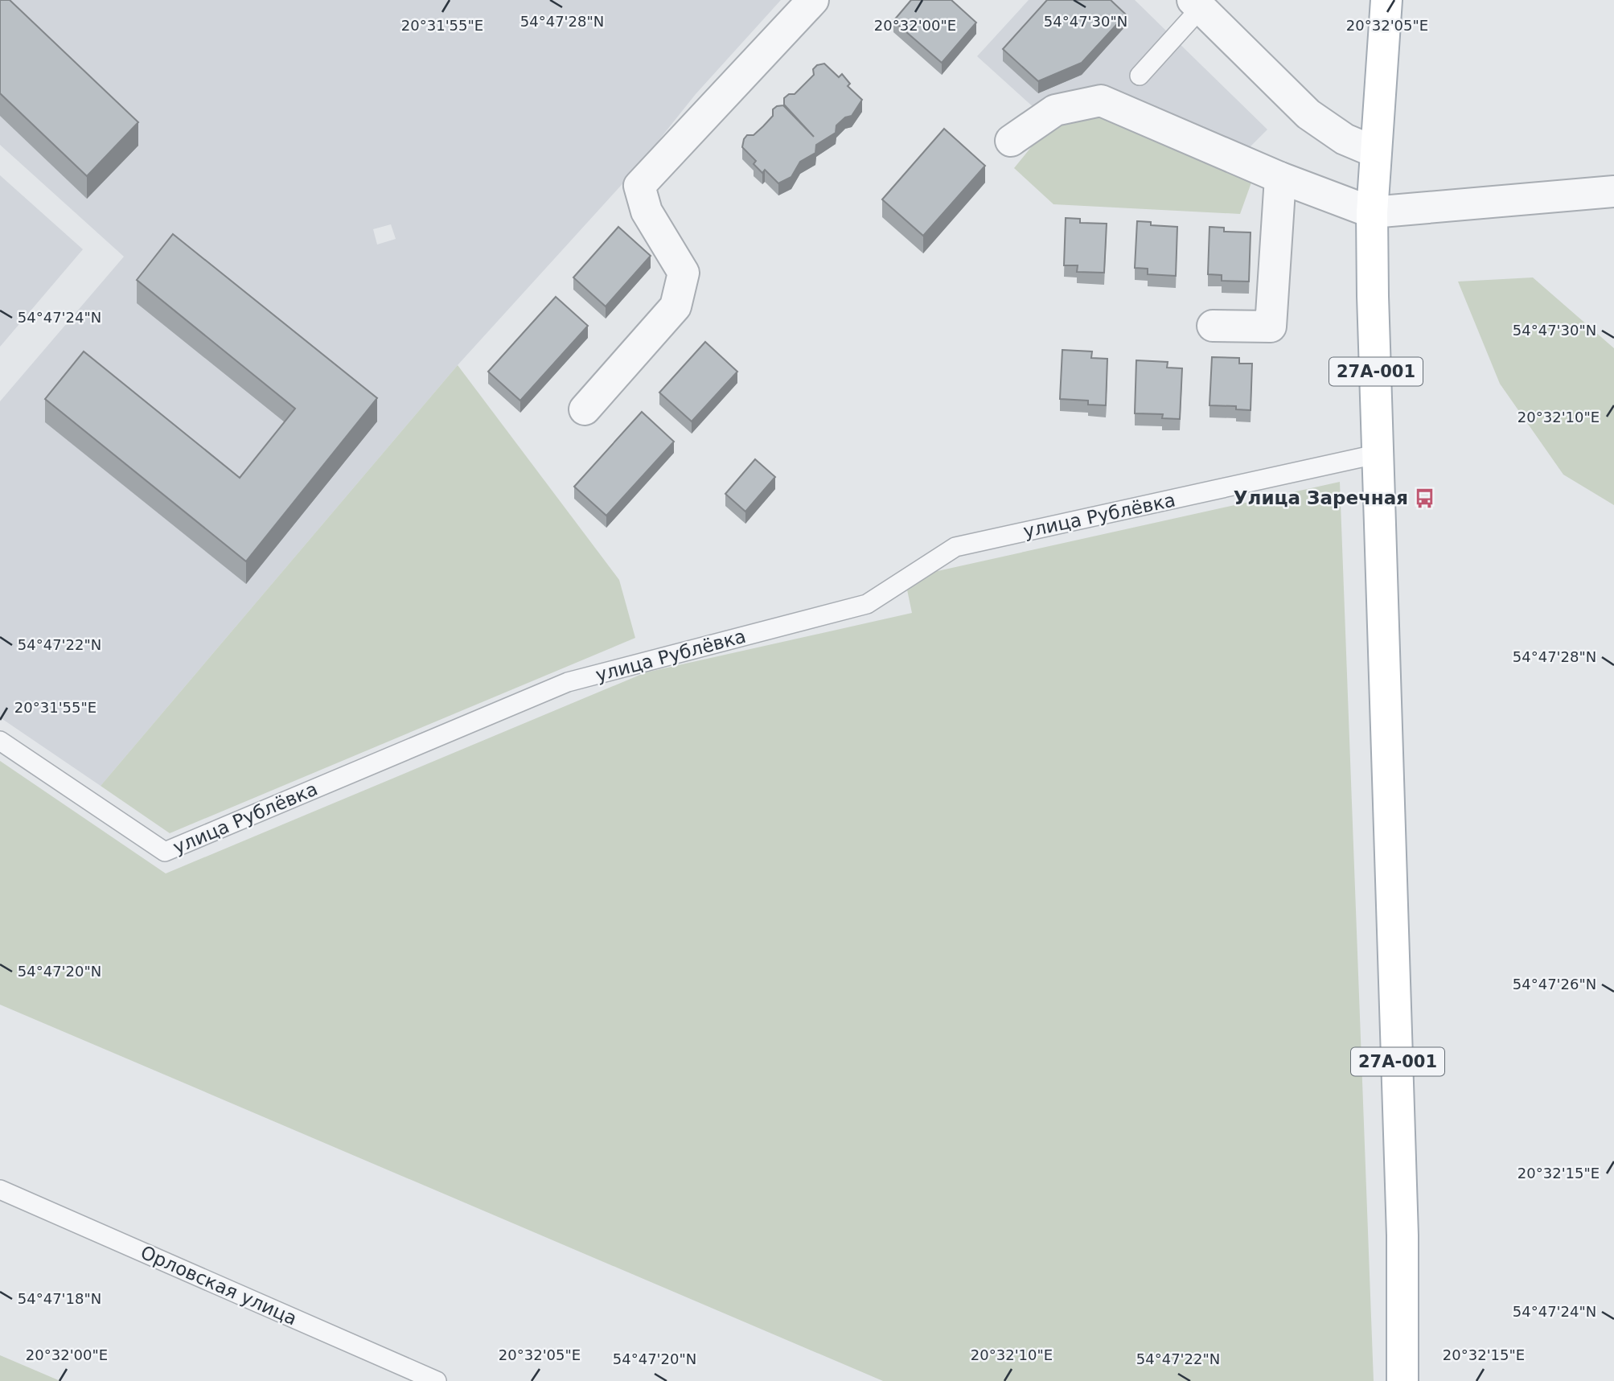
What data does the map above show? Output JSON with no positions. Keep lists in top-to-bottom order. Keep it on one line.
{"streets":{"main road":["27А-001"],"lane":["улица Рублёвка","Орловская улица"]},"crossings":[["27А-001","улица Рублёвка"]],"places":{"bus stop":["Улица Заречная"]},"coordinates":["54°47'28\"N","54°47'30\"N","20°31'55\"E","20°32'00\"E","20°32'05\"E","54°47'24\"N","20°32'10\"E","54°47'22\"N","54°47'20\"N","54°47'26\"N","20°32'15\"E","54°47'18\"N"]}
